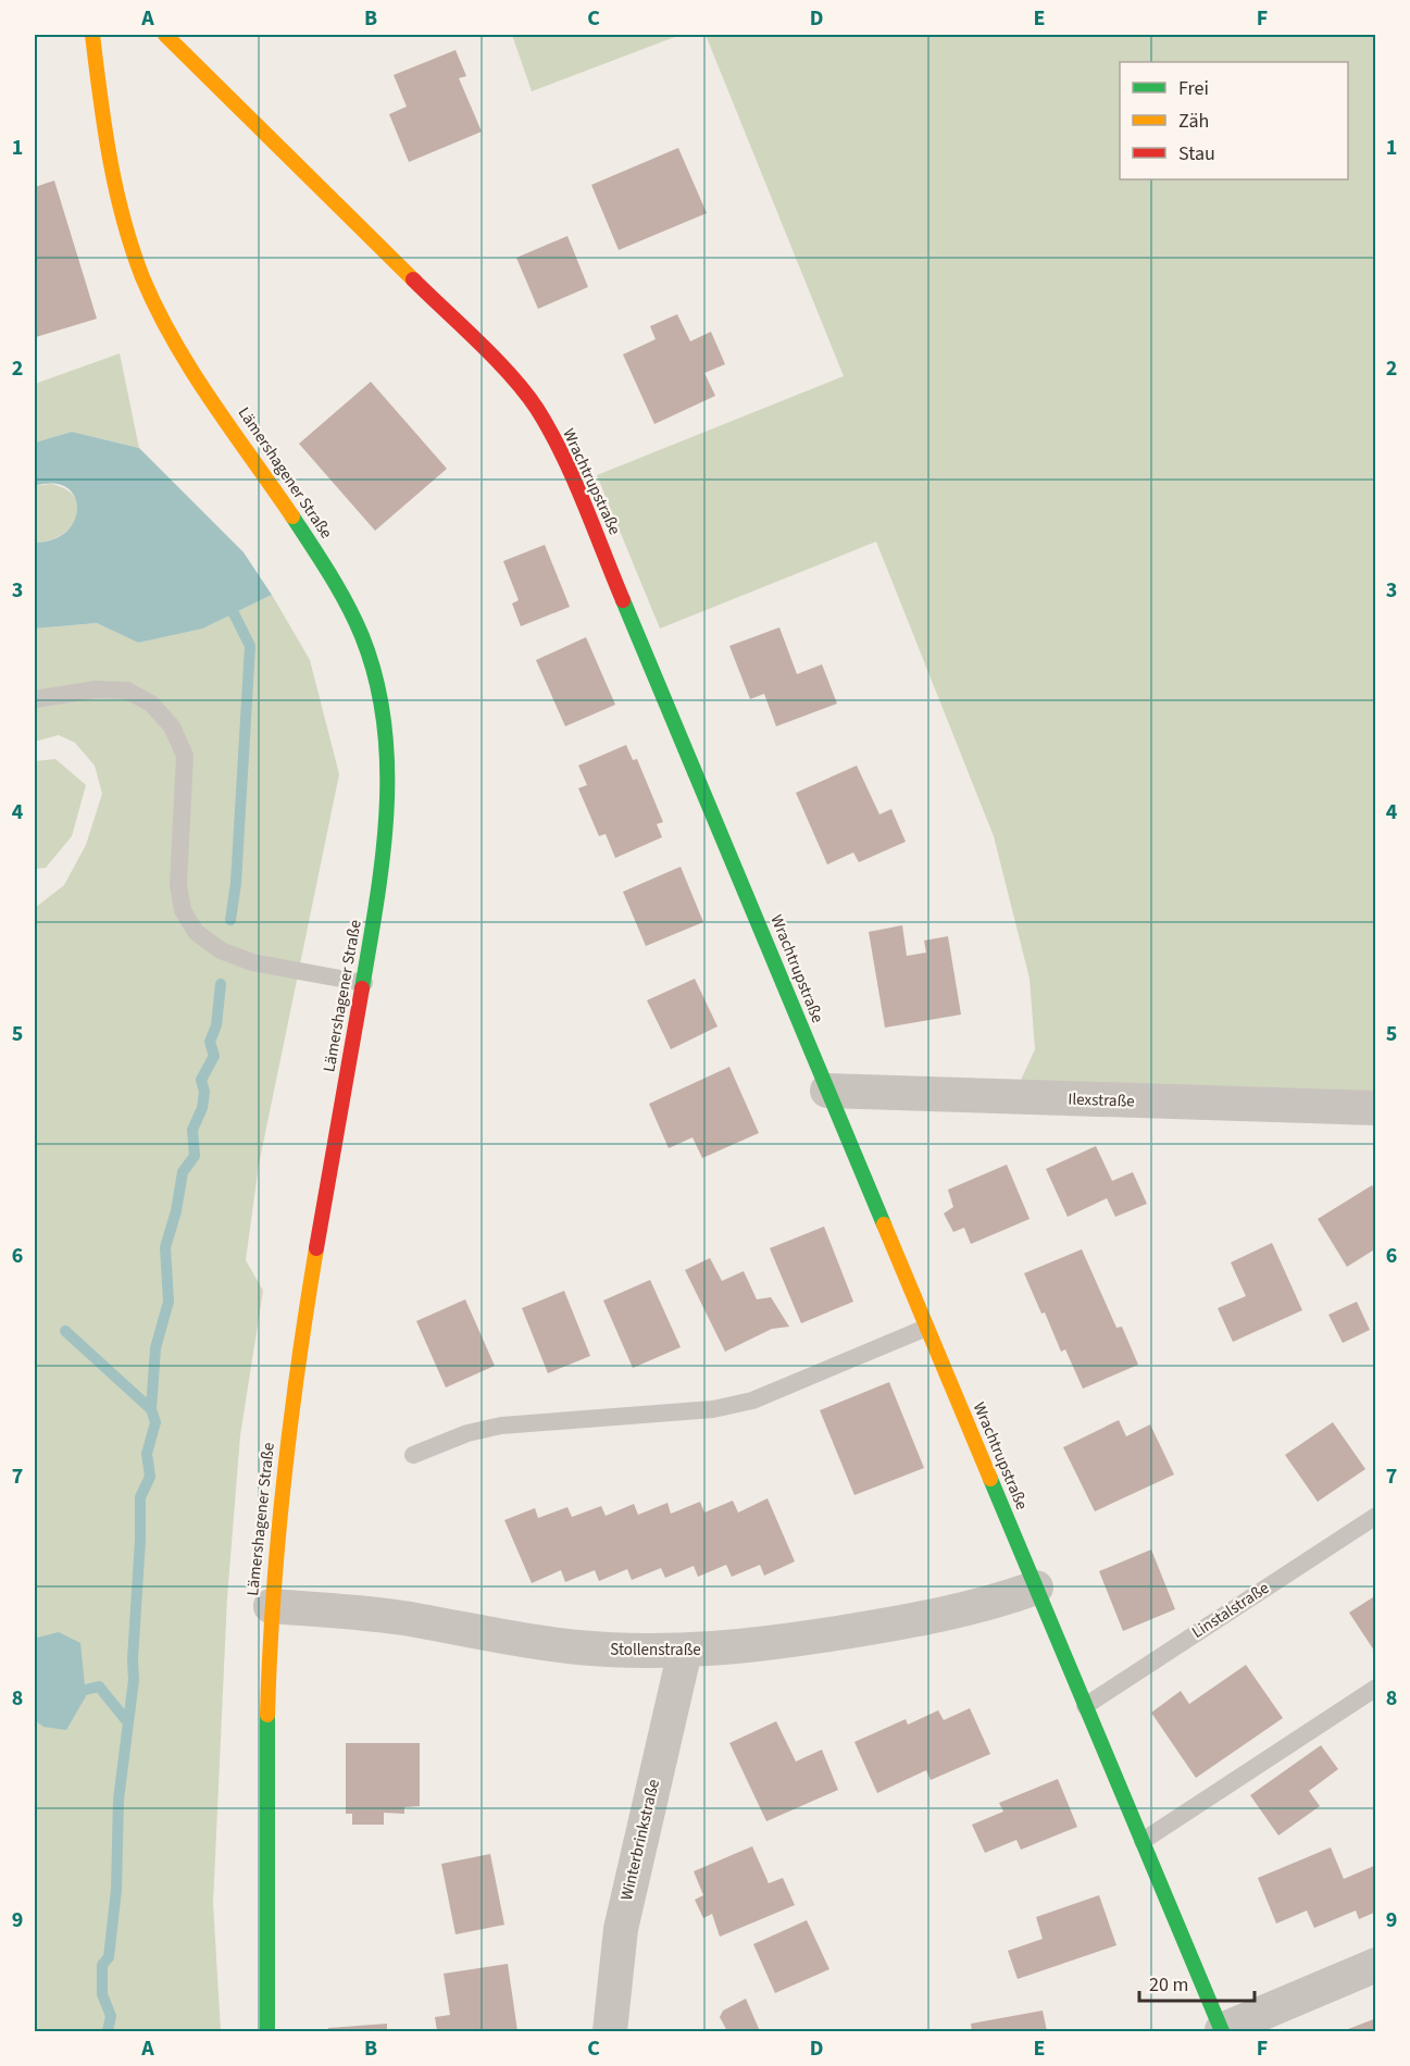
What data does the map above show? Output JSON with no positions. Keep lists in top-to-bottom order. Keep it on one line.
{"streets":{"street":["Lämershagener Straße","Wrachtrupstraße","Ilexstraße","Stollenstraße","Winterbrinkstraße"],"lane":["Linstalstraße"]},"crossings":[["Lämershagener Straße","Stollenstraße"],["Wrachtrupstraße","Ilexstraße"],["Wrachtrupstraße","Linstalstraße"],["Wrachtrupstraße","Stollenstraße"],["Stollenstraße","Winterbrinkstraße"]],"legend":["Frei","Zäh","Stau"],"scale_bar":"20 m","grid":{"columns":["A","B","C","D","E","F"],"rows":["1","2","3","4","5","6","7","8","9"]}}
